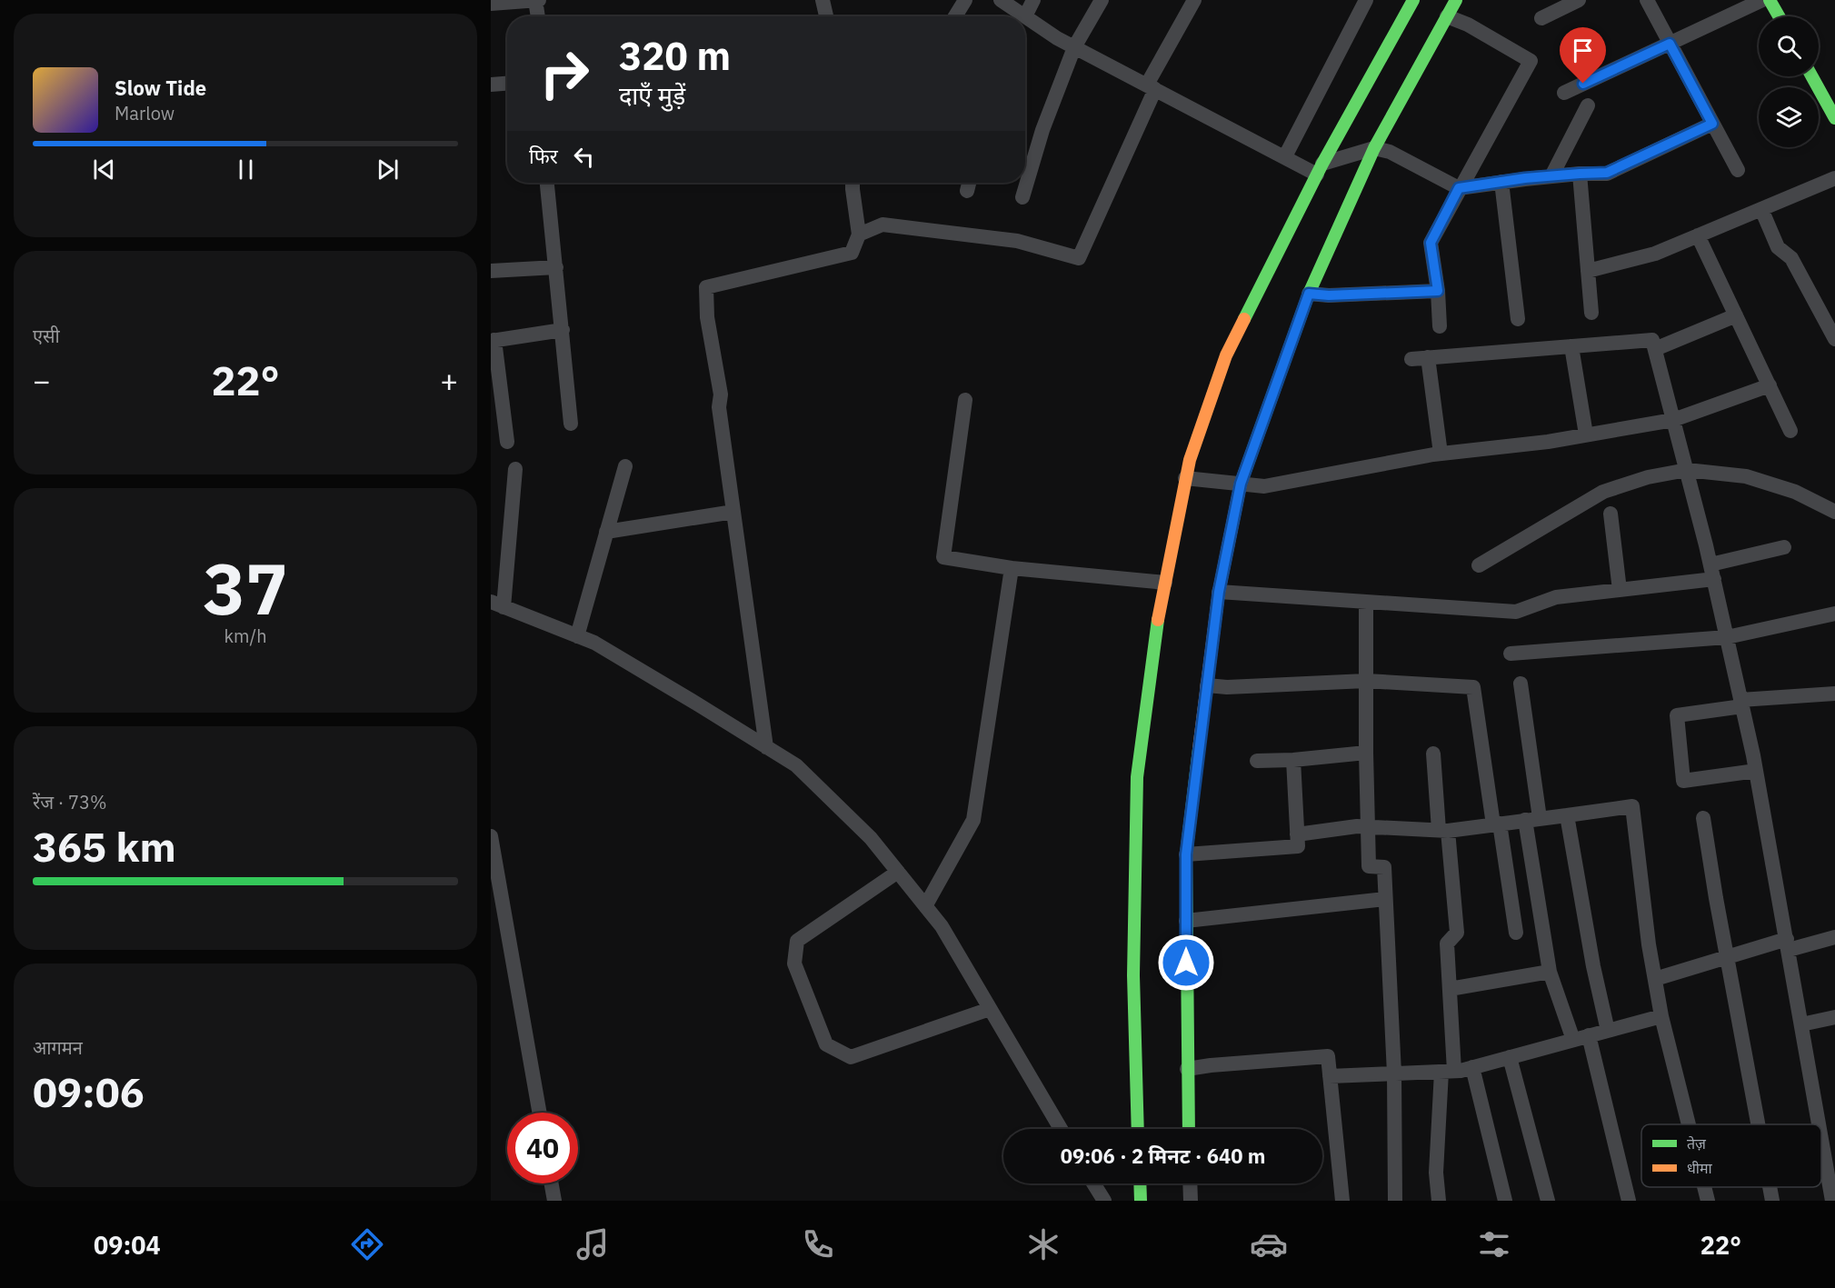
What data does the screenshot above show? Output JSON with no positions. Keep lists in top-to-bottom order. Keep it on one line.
{"legend":["तेज़","धीमा"],"page":{"turn":["320 m","दाएँ मुड़ें"],"song":["Slow Tide","Marlow"],"then":"फिर","tile":["एसी",["37","km/h"],["रेंज · 73%","365 km"],["आगमन","09:06"]],"heat":["−","22°","+"],"limit":"40","trip":"09:06 · 2 मिनट · 640 m","tabs":["09:04","22°"]}}
